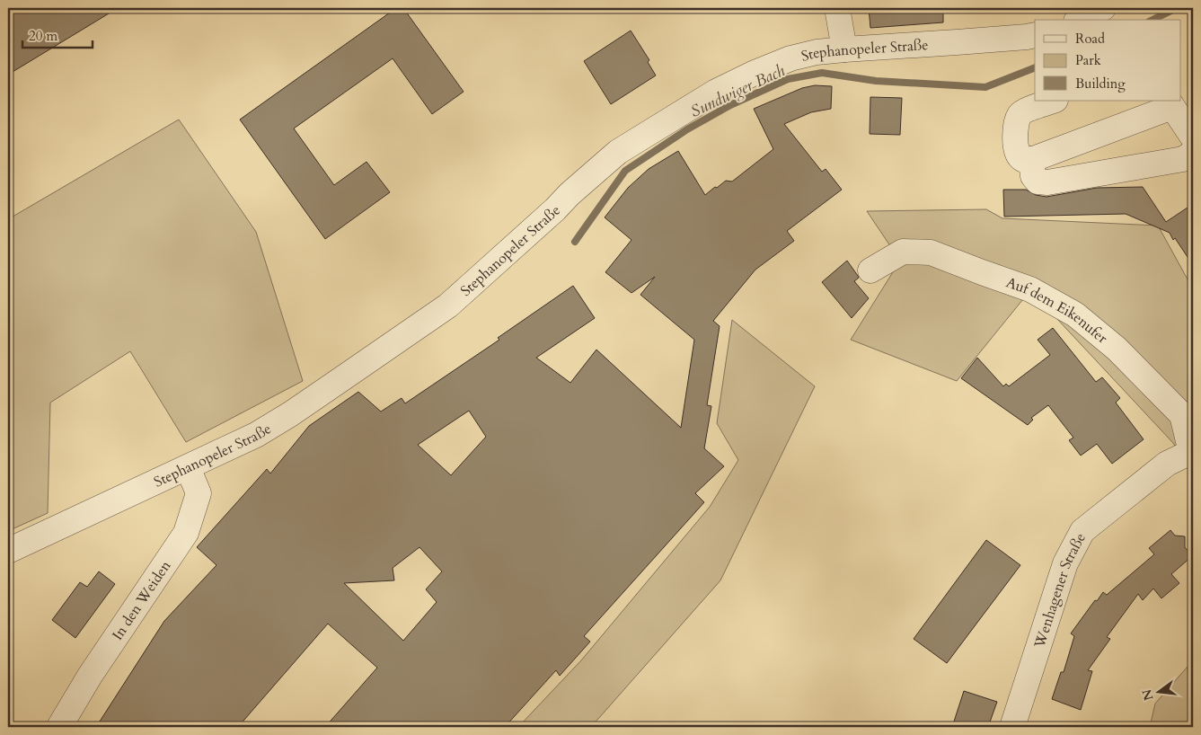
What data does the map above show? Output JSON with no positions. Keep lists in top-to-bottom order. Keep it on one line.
{"streets":{"street":["Stephanopeler Straße","Auf dem Eikenufer","Wenhagener Straße","In den Weiden"]},"crossings":[["Stephanopeler Straße","In den Weiden"],["Auf dem Eikenufer","Wenhagener Straße"]],"water":["Sundwiger Bach"],"legend":["Road","Park","Building"],"scale_bar":"20 m","north":"left"}
